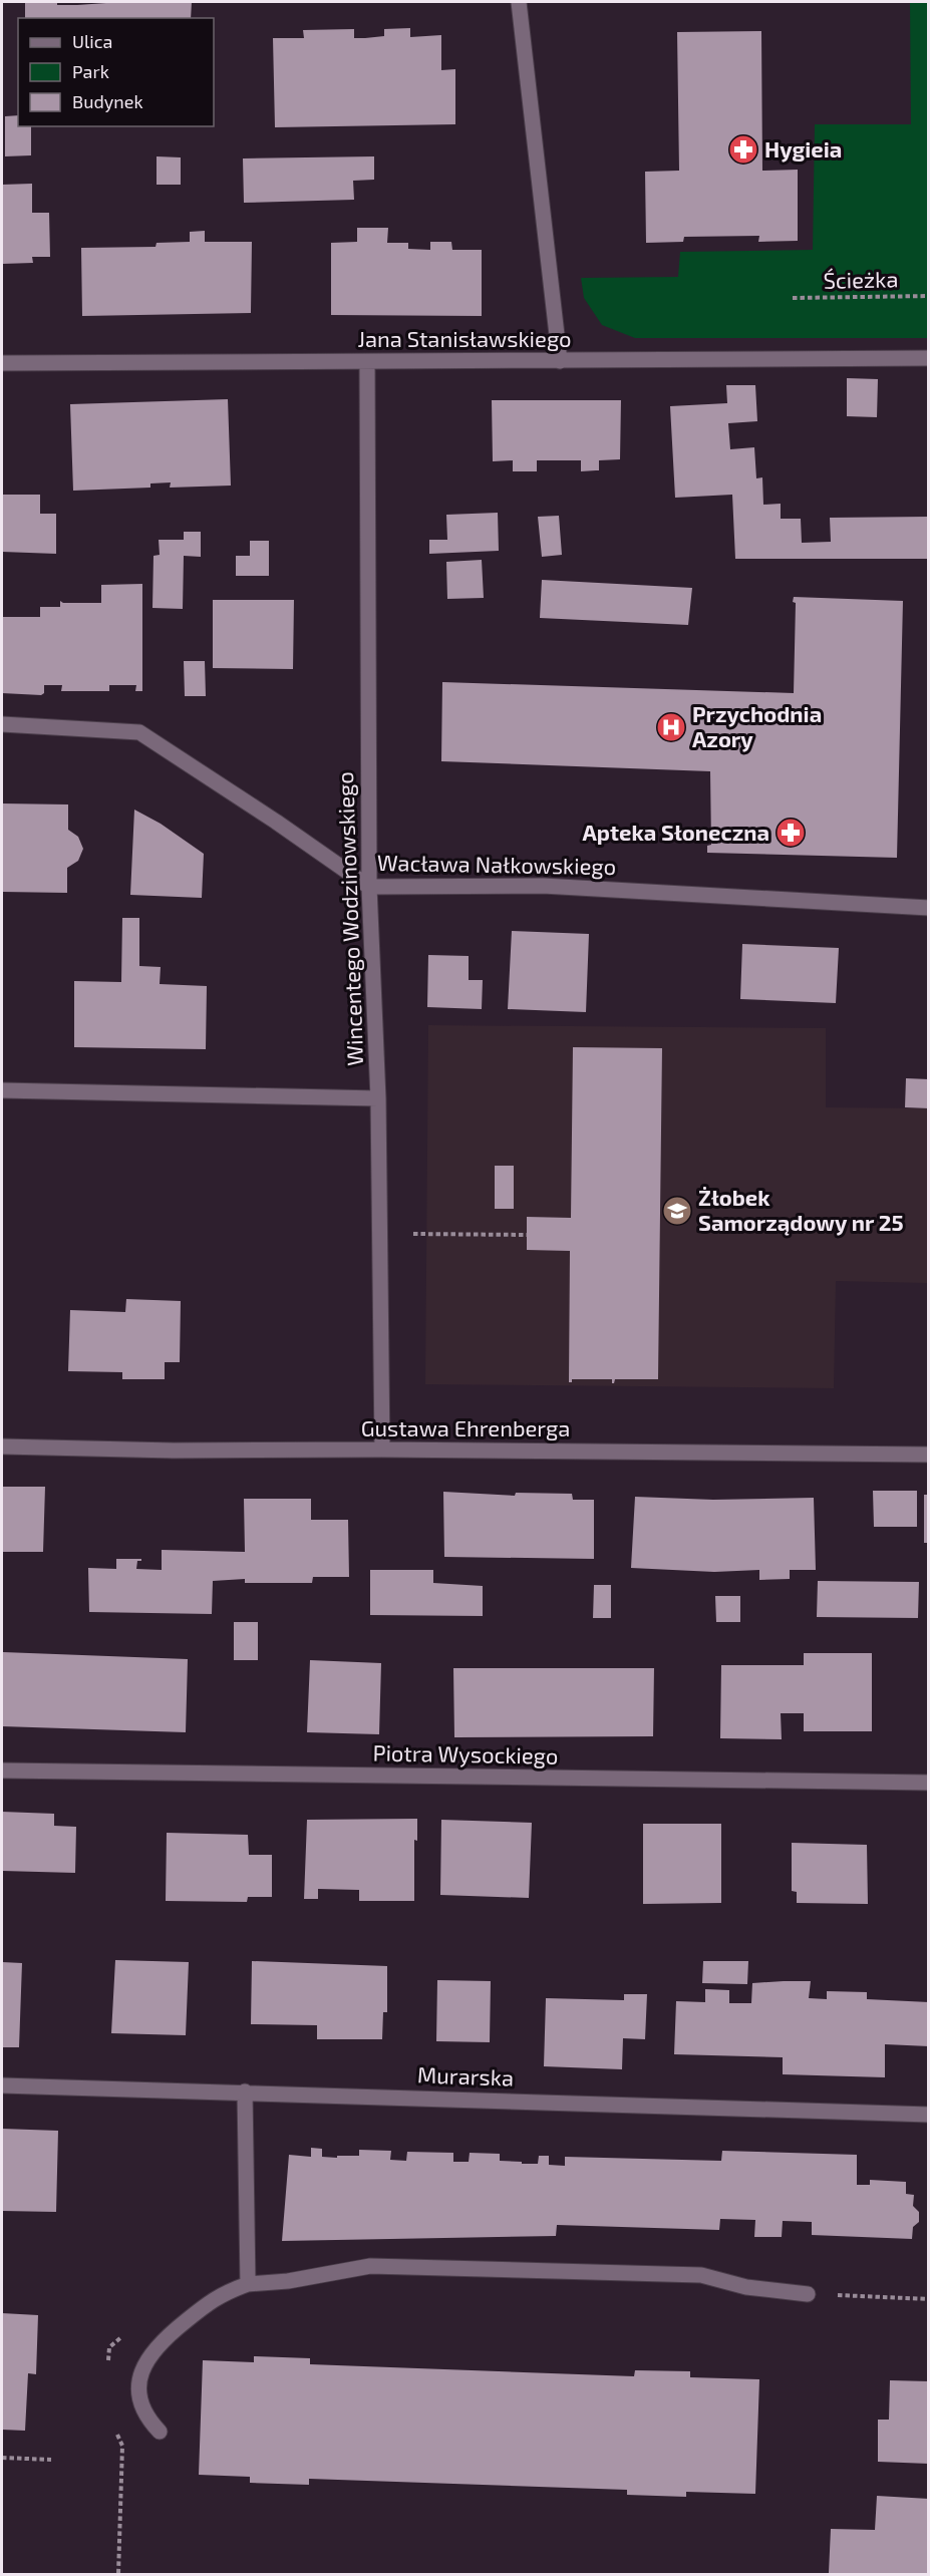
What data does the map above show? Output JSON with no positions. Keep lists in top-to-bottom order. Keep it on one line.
{"streets":{"street":["Jana Stanisławskiego","Wacława Nałkowskiego","Wincentego Wodzinowskiego","Gustawa Ehrenberga","Piotra Wysockiego","Murarska"],"path":["Ścieżka"]},"crossings":[["Jana Stanisławskiego","Wincentego Wodzinowskiego"],["Wacława Nałkowskiego","Wincentego Wodzinowskiego"]],"places":{"pharmacy":["Hygieia","Apteka Słoneczna"],"hospital":["Przychodnia Azory"],"school or university":["Żłobek Samorządowy nr 25"]},"legend":["Ulica","Park","Budynek"]}
